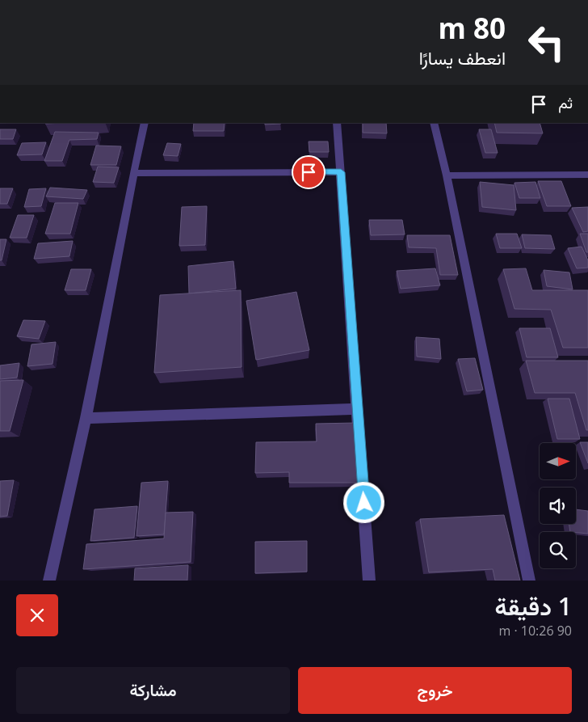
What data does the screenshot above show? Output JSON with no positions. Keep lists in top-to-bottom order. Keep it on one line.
{"north":"right","page":{"turn":["80 m","انعطف يسارًا"],"then":"ثم","heading":["1 دقيقة","90 m · 10:26"],"buttons":["خروج","مشاركة"]}}
